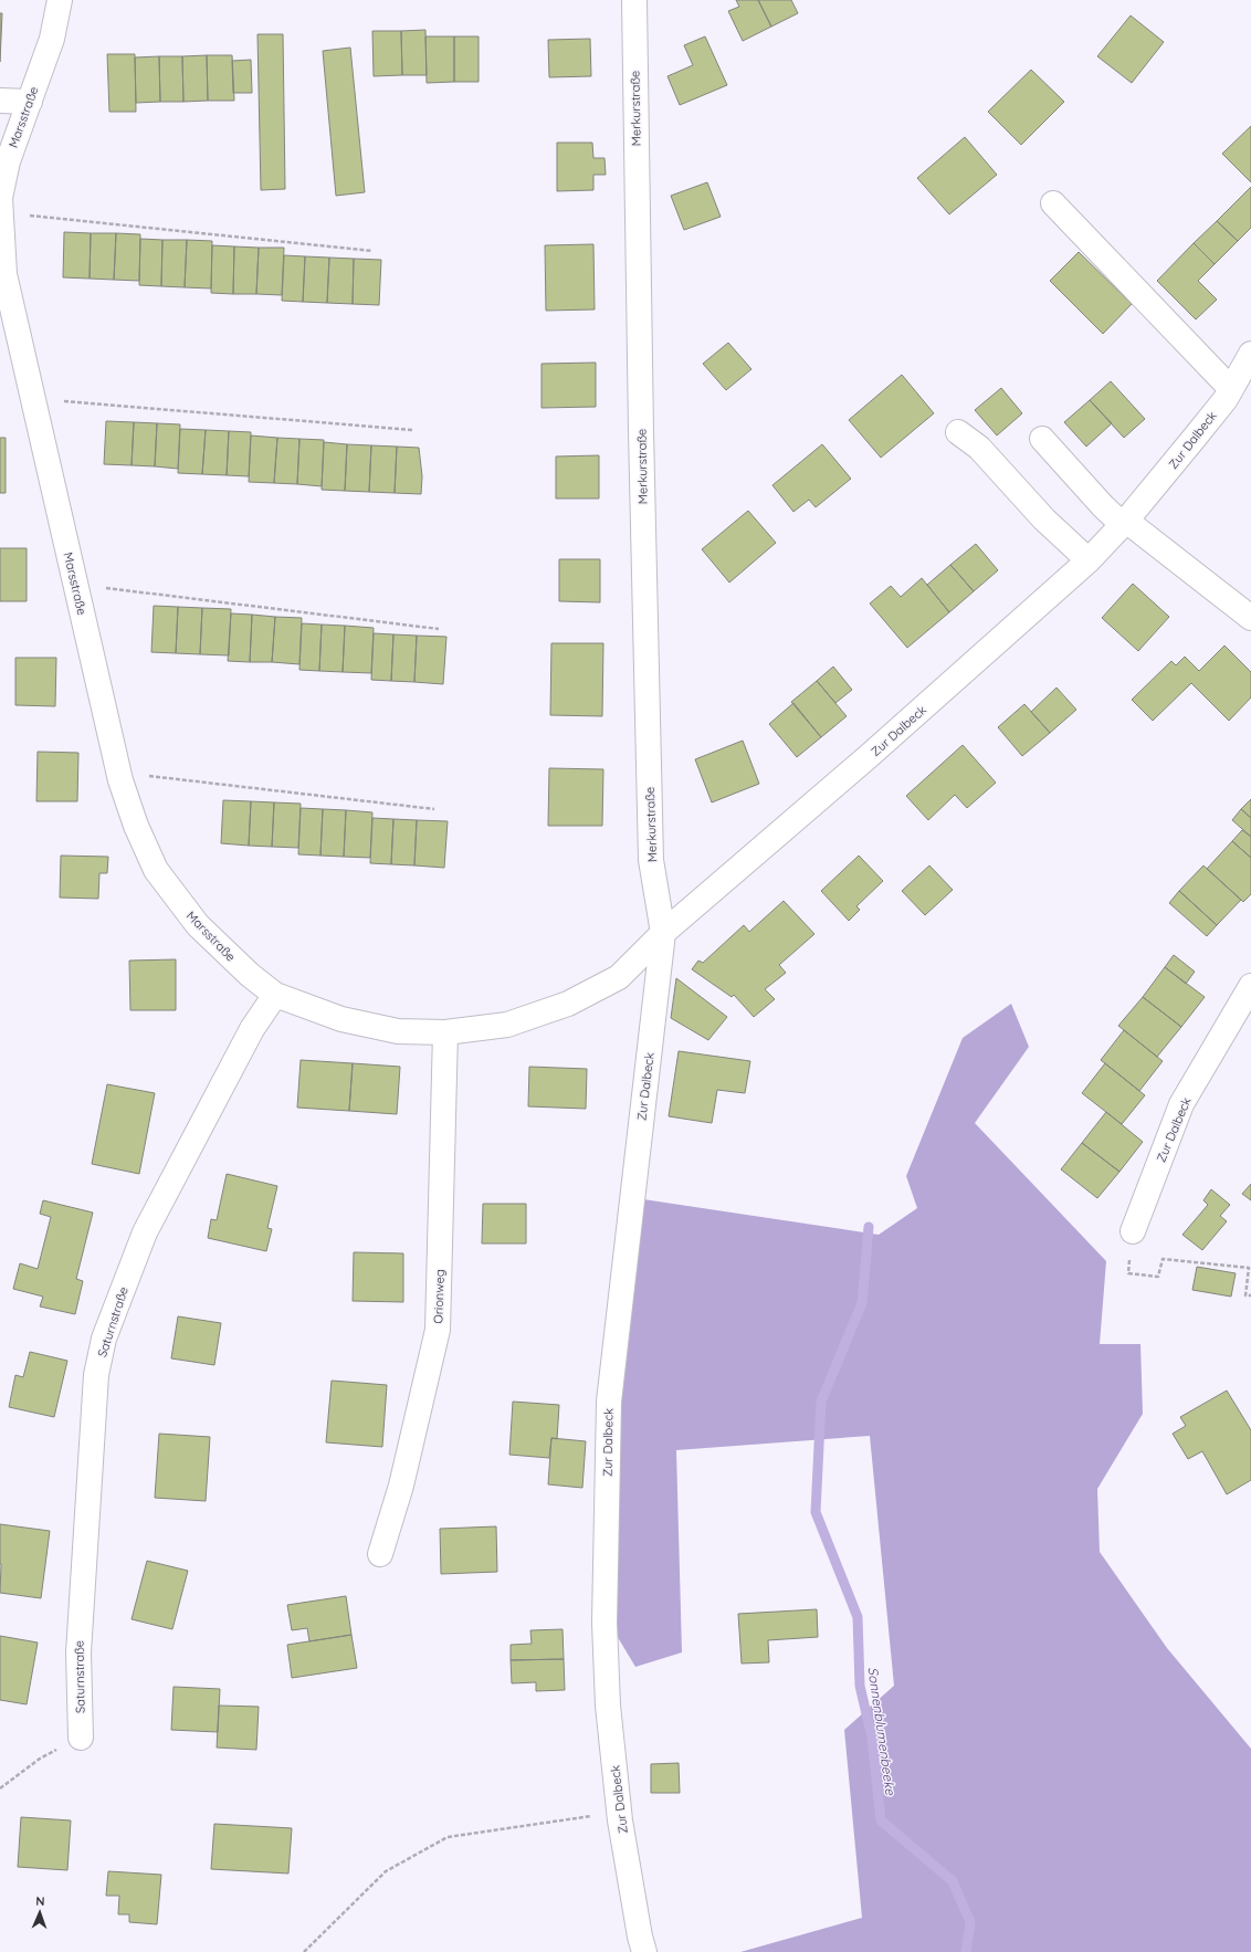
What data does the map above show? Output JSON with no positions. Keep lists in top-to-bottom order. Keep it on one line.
{"streets":{"street":["Merkurstraße","Marsstraße","Zur Dalbeck","Orionweg","Saturnstraße"]},"crossings":[["Merkurstraße","Zur Dalbeck"],["Marsstraße","Zur Dalbeck"],["Marsstraße","Saturnstraße"],["Zur Dalbeck","Orionweg"]],"water":["Sonnenblumenbeeke"],"north":"top"}
